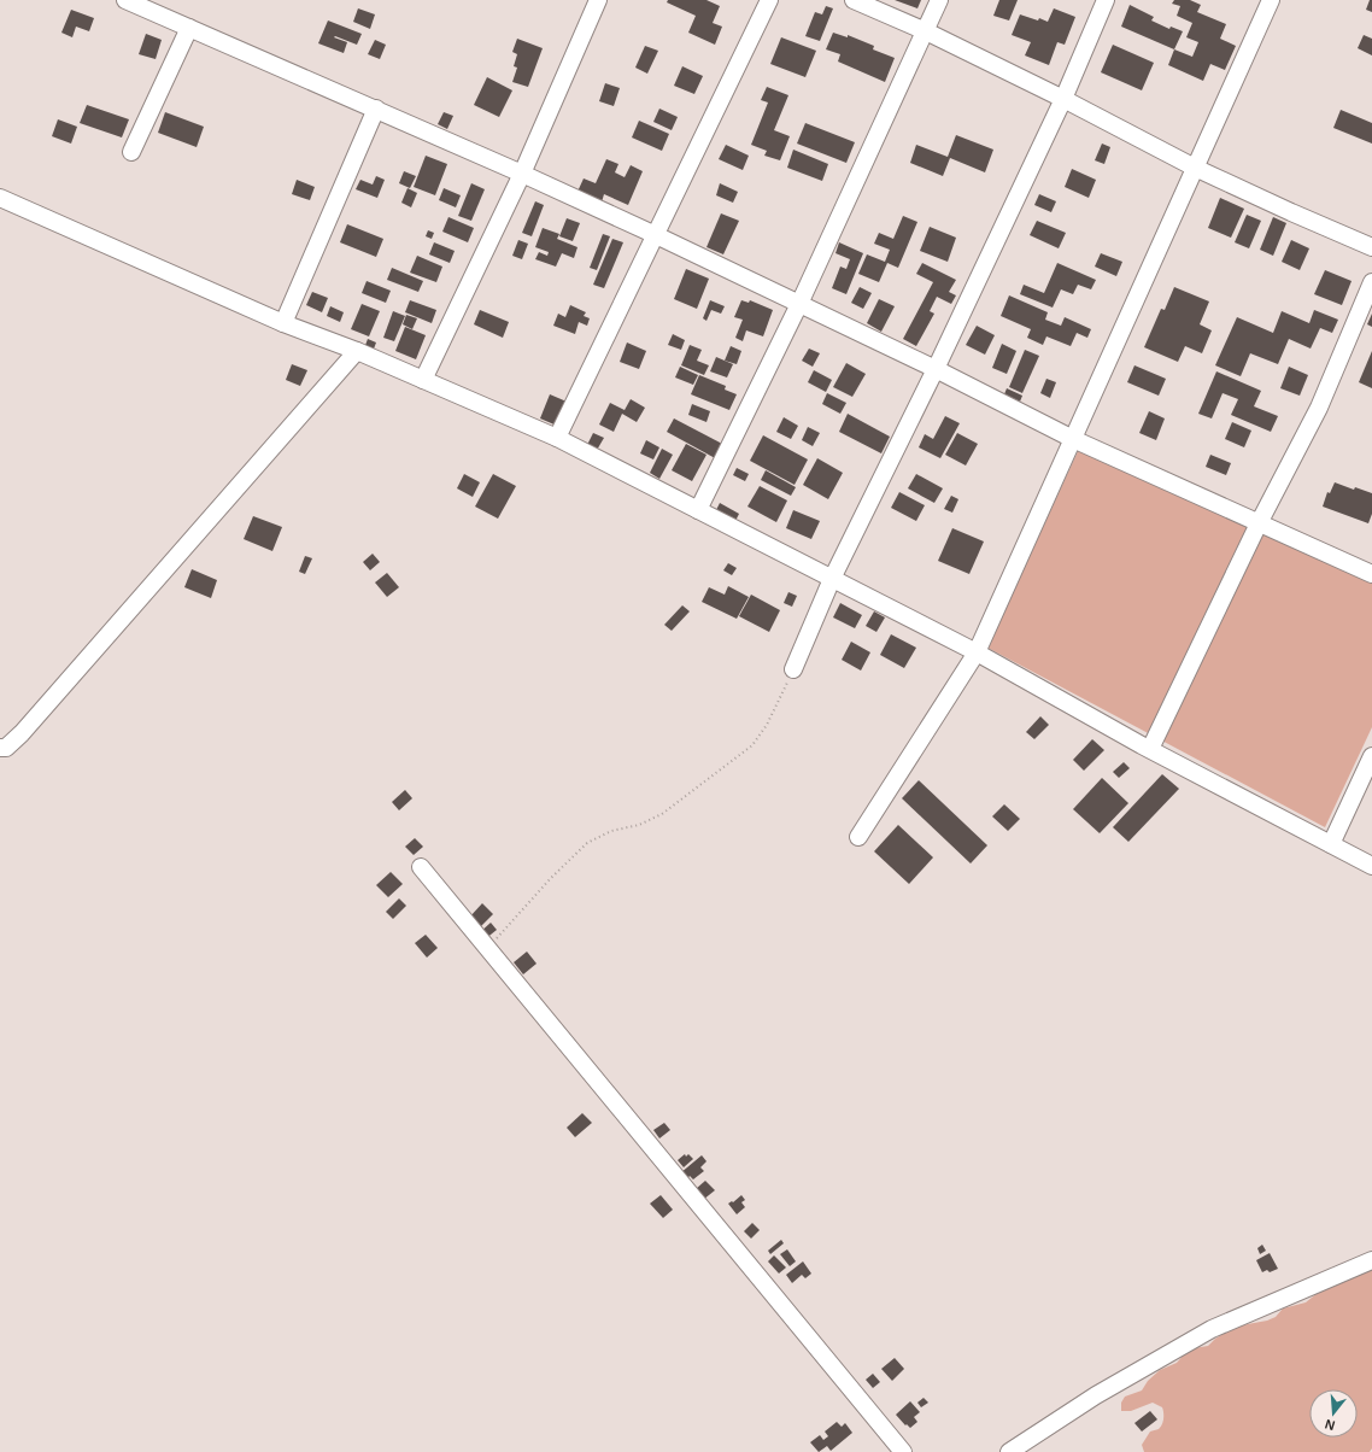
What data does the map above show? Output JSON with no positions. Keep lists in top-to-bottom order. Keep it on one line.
{"north":"bottom"}
